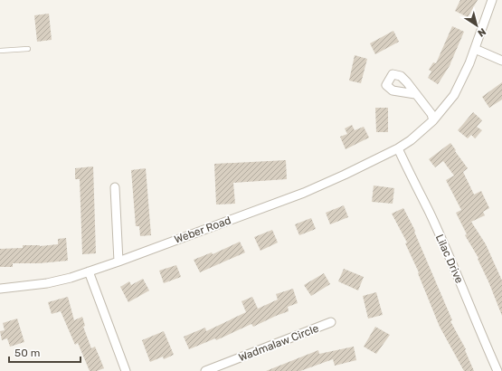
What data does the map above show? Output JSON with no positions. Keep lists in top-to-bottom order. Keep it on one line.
{"streets":{"street":["Weber Road","Lilac Drive","Wadmalaw Circle"]},"crossings":[["Weber Road","Lilac Drive"]],"scale_bar":"50 m","north":"bottom right"}
